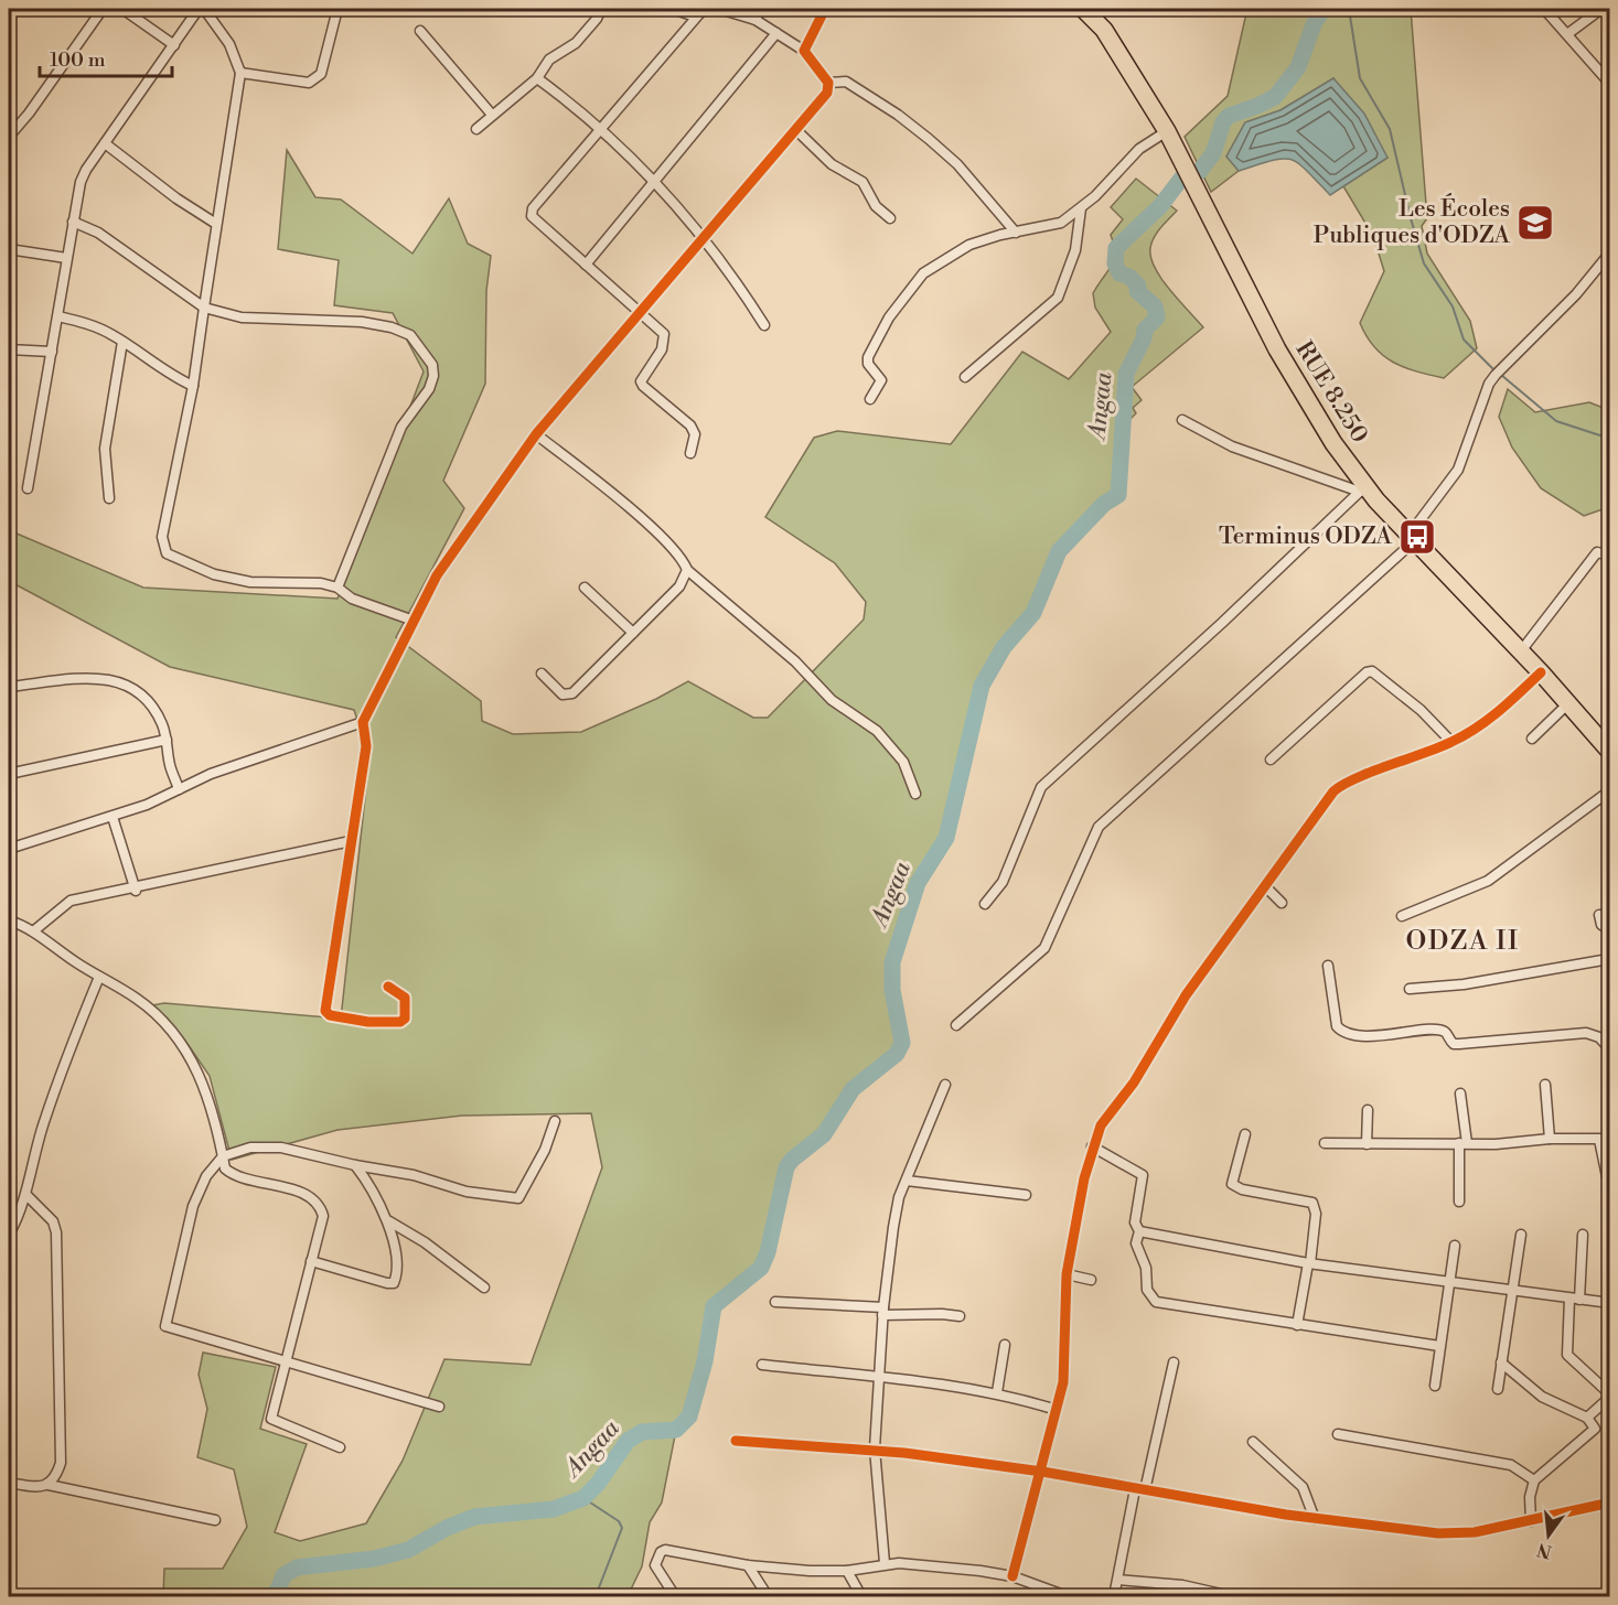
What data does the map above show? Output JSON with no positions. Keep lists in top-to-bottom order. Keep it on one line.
{"streets":{"highway":["RUE 8.250"]},"districts":["ODZA II"],"water":["Angaa"],"places":{"school or university":["Les Écoles Publiques d'ODZA"],"bus stop":["Terminus ODZA"]},"scale_bar":"100 m","north":"bottom"}
